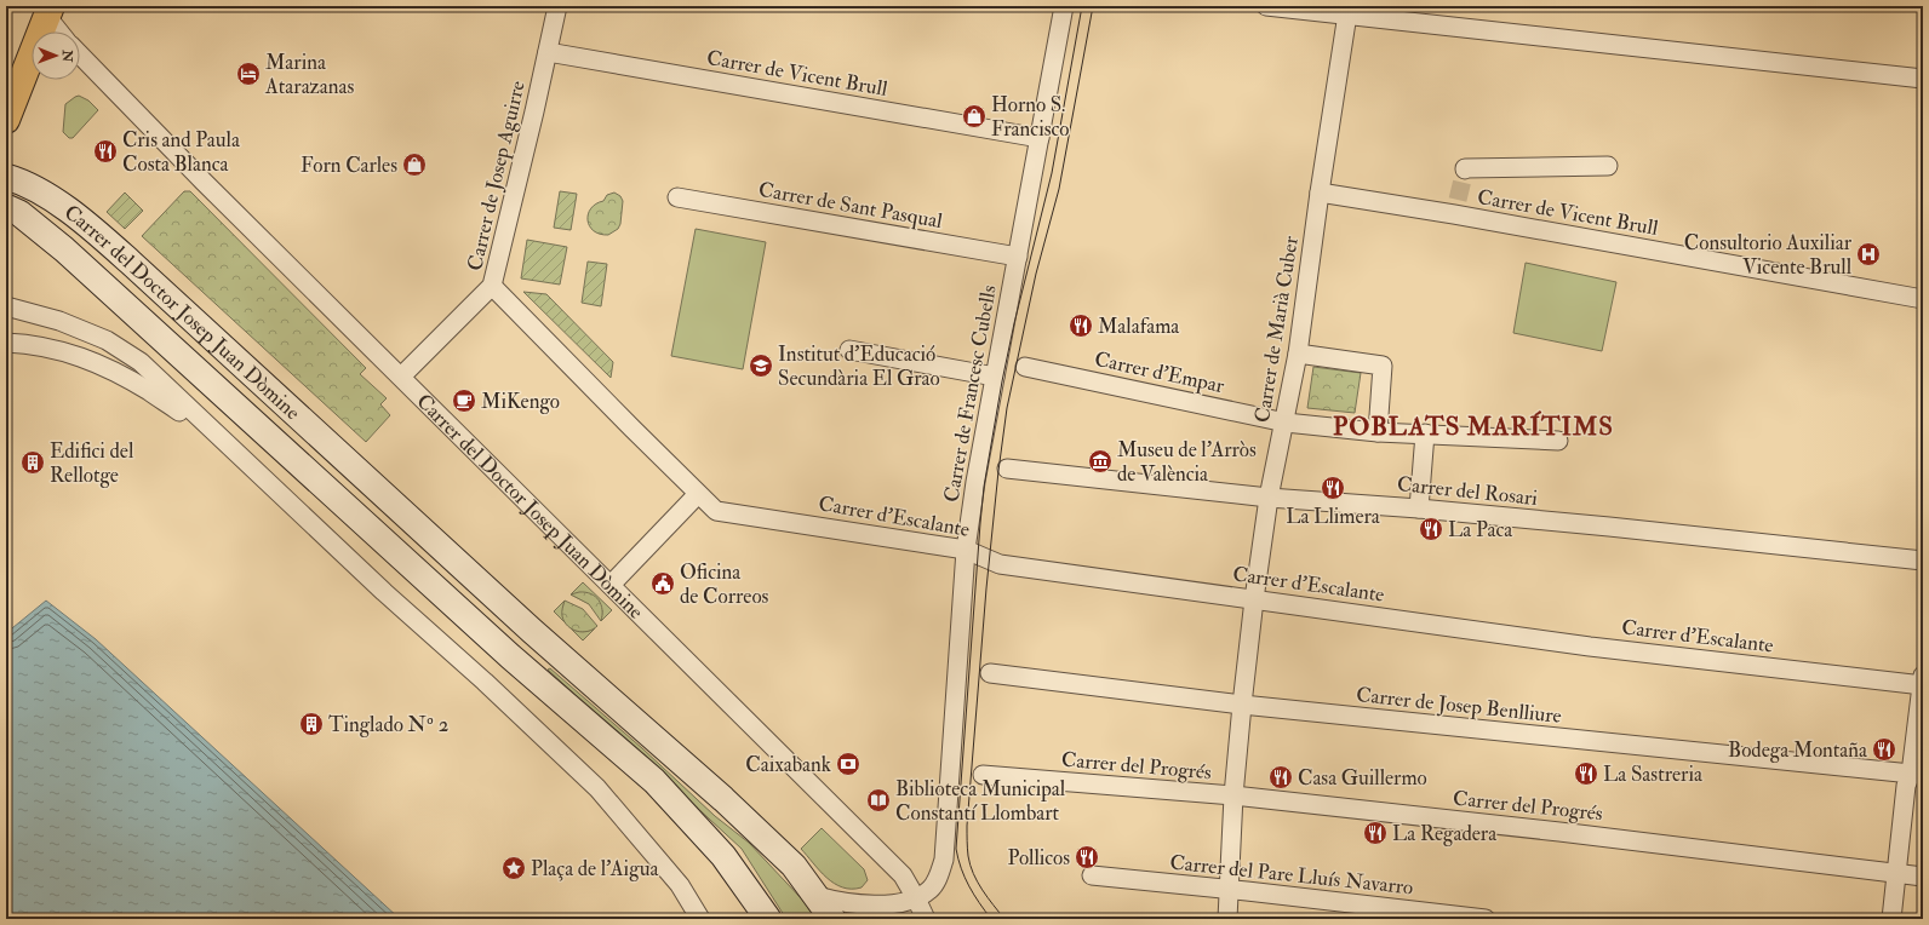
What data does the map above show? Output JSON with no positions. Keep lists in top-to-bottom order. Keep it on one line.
{"streets":{"main road":["Carrer del Doctor Josep Juan Dòmine"],"street":["Carrer de Vicent Brull","Carrer de Josep Aguirre","Carrer de Sant Pasqual","Carrer de Marià Cuber","Carrer d'Empar","Carrer de Francesc Cubells","Carrer del Rosari","Carrer d'Escalante","Carrer de Josep Benlliure","Carrer del Progrés","Carrer del Pare Lluís Navarro"]},"crossings":[["Carrer de Vicent Brull","Carrer de Josep Aguirre"],["Carrer de Vicent Brull","Carrer de Marià Cuber"],["Carrer de Vicent Brull","Carrer de Francesc Cubells"],["Carrer de Josep Aguirre","Carrer del Doctor Josep Juan Dòmine"],["Carrer de Josep Aguirre","Carrer d'Escalante"],["Carrer de Sant Pasqual","Carrer de Francesc Cubells"],["Carrer del Doctor Josep Juan Dòmine","Carrer de Francesc Cubells"],["Carrer de Marià Cuber","Carrer d'Empar"],["Carrer de Marià Cuber","Carrer del Rosari"],["Carrer de Marià Cuber","Carrer d'Escalante"],["Carrer de Marià Cuber","Carrer de Josep Benlliure"],["Carrer de Marià Cuber","Carrer del Progrés"],["Carrer de Marià Cuber","Carrer del Pare Lluís Navarro"],["Carrer de Francesc Cubells","Carrer d'Escalante"]],"districts":["POBLATS MARÍTIMS"],"places":{"hotel":["Marina Atarazanas"],"shop":["Horno S. Francisco","Forn Carles"],"restaurant":["Cris and Paula Costa Blanca","Malafama","La Llimera","La Paca","Bodega Montaña","La Sastreria","Casa Guillermo","La Regadera","Pollicos"],"hospital":["Consultorio Auxiliar Vicente Brull"],"school or university":["Institut d'Educació Secundària El Grao"],"cafe":["MiKengo"],"museum":["Museu de l'Arròs de València"],"building":["Edifici del Rellotge","Tinglado Nº 2"],"public building":["Oficina de Correos"],"bank":["Caixabank"],"library":["Biblioteca Municipal Constantí Llombart"],"place":["Plaça de l'Aigua"]},"north":"right"}
